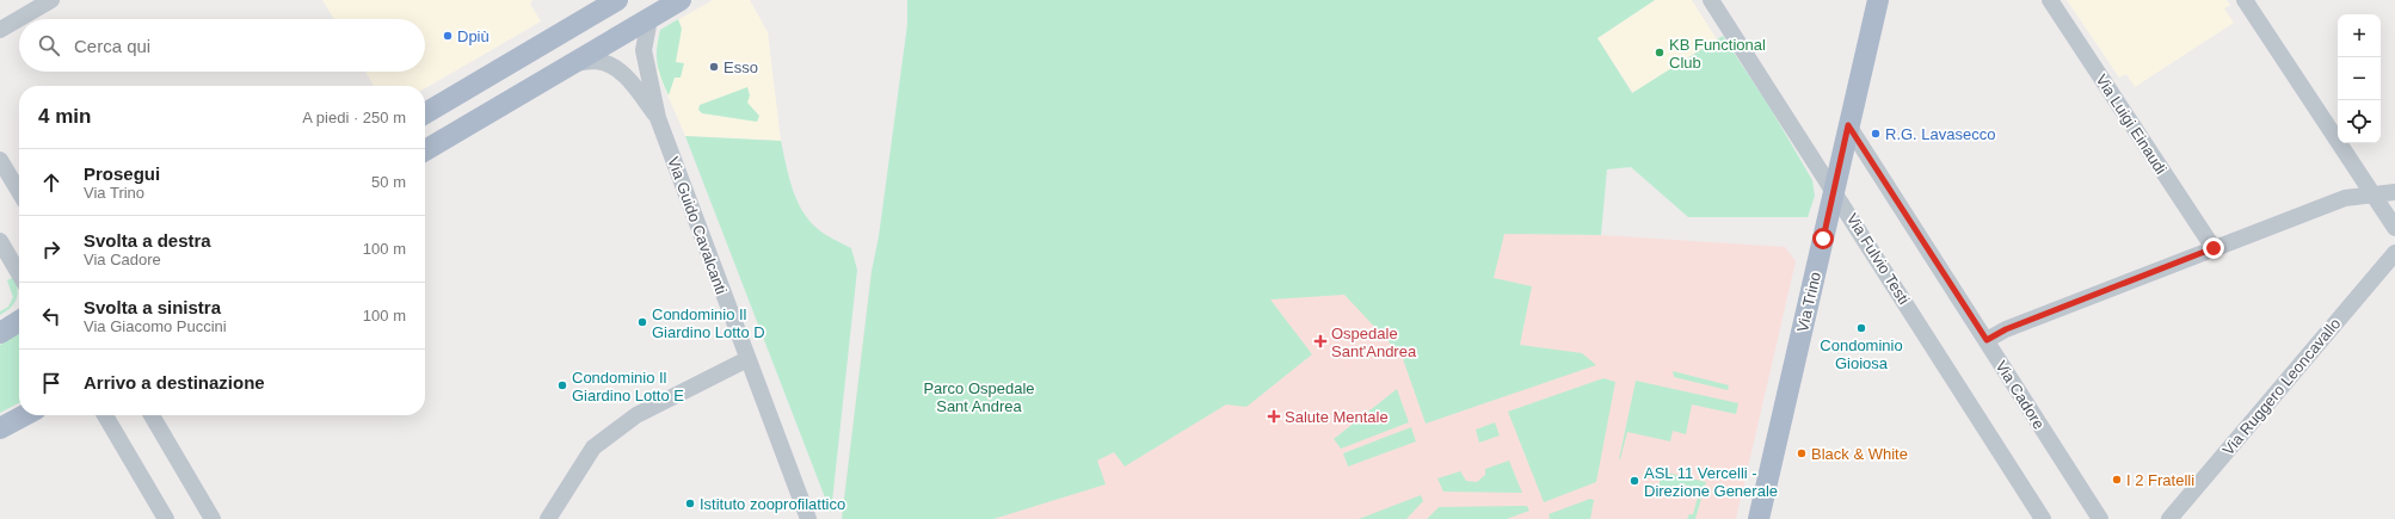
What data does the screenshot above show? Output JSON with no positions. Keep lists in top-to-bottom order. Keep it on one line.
{"streets":{"main road":["Via Trino"],"street":["Via Luigi Einaudi","Via Guido Cavalcanti","Via Fulvio Testi","Via Ruggero Leoncavallo","Via Cadore"]},"crossings":[["Via Fulvio Testi","Via Trino"],["Via Trino","Via Cadore"]],"parks":["Parco Ospedale Sant Andrea"],"places":{"other":["Dpiù","KB Functional Club","Esso","R.G. Lavasecco","Condominio Il Giardino Lotto D","Condominio Gioiosa","Condominio Il Giardino Lotto E","Black & White","I 2 Fratelli","ASL 11 Vercelli - Direzione Generale","Istituto zooprofilattico"],"health":["Ospedale Sant'Andrea","Salute Mentale"]},"page":{"map_buttons":["+","−"],"search":"Cerca qui","heading":["4 min","A piedi · 250 m"],"list":[["Prosegui","Via Trino","50 m"],["Svolta a destra","Via Cadore","100 m"],["Svolta a sinistra","Via Giacomo Puccini","100 m"],"Arrivo a destinazione"]}}
